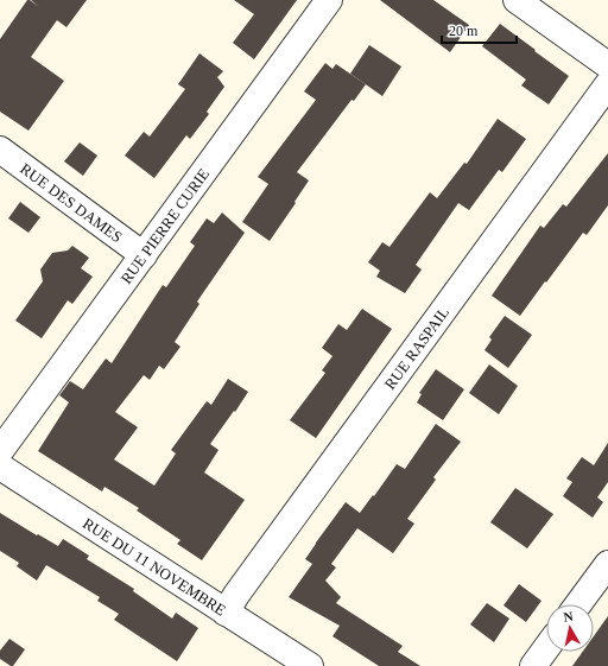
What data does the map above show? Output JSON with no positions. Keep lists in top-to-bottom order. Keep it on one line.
{"streets":{"street":["RUE DES DAMES","RUE PIERRE CURIE","RUE RASPAIL","RUE DU 11 NOVEMBRE"]},"crossings":[["RUE DES DAMES","RUE PIERRE CURIE"],["RUE RASPAIL","RUE DU 11 NOVEMBRE"]],"scale_bar":"20 m","north":"top"}
